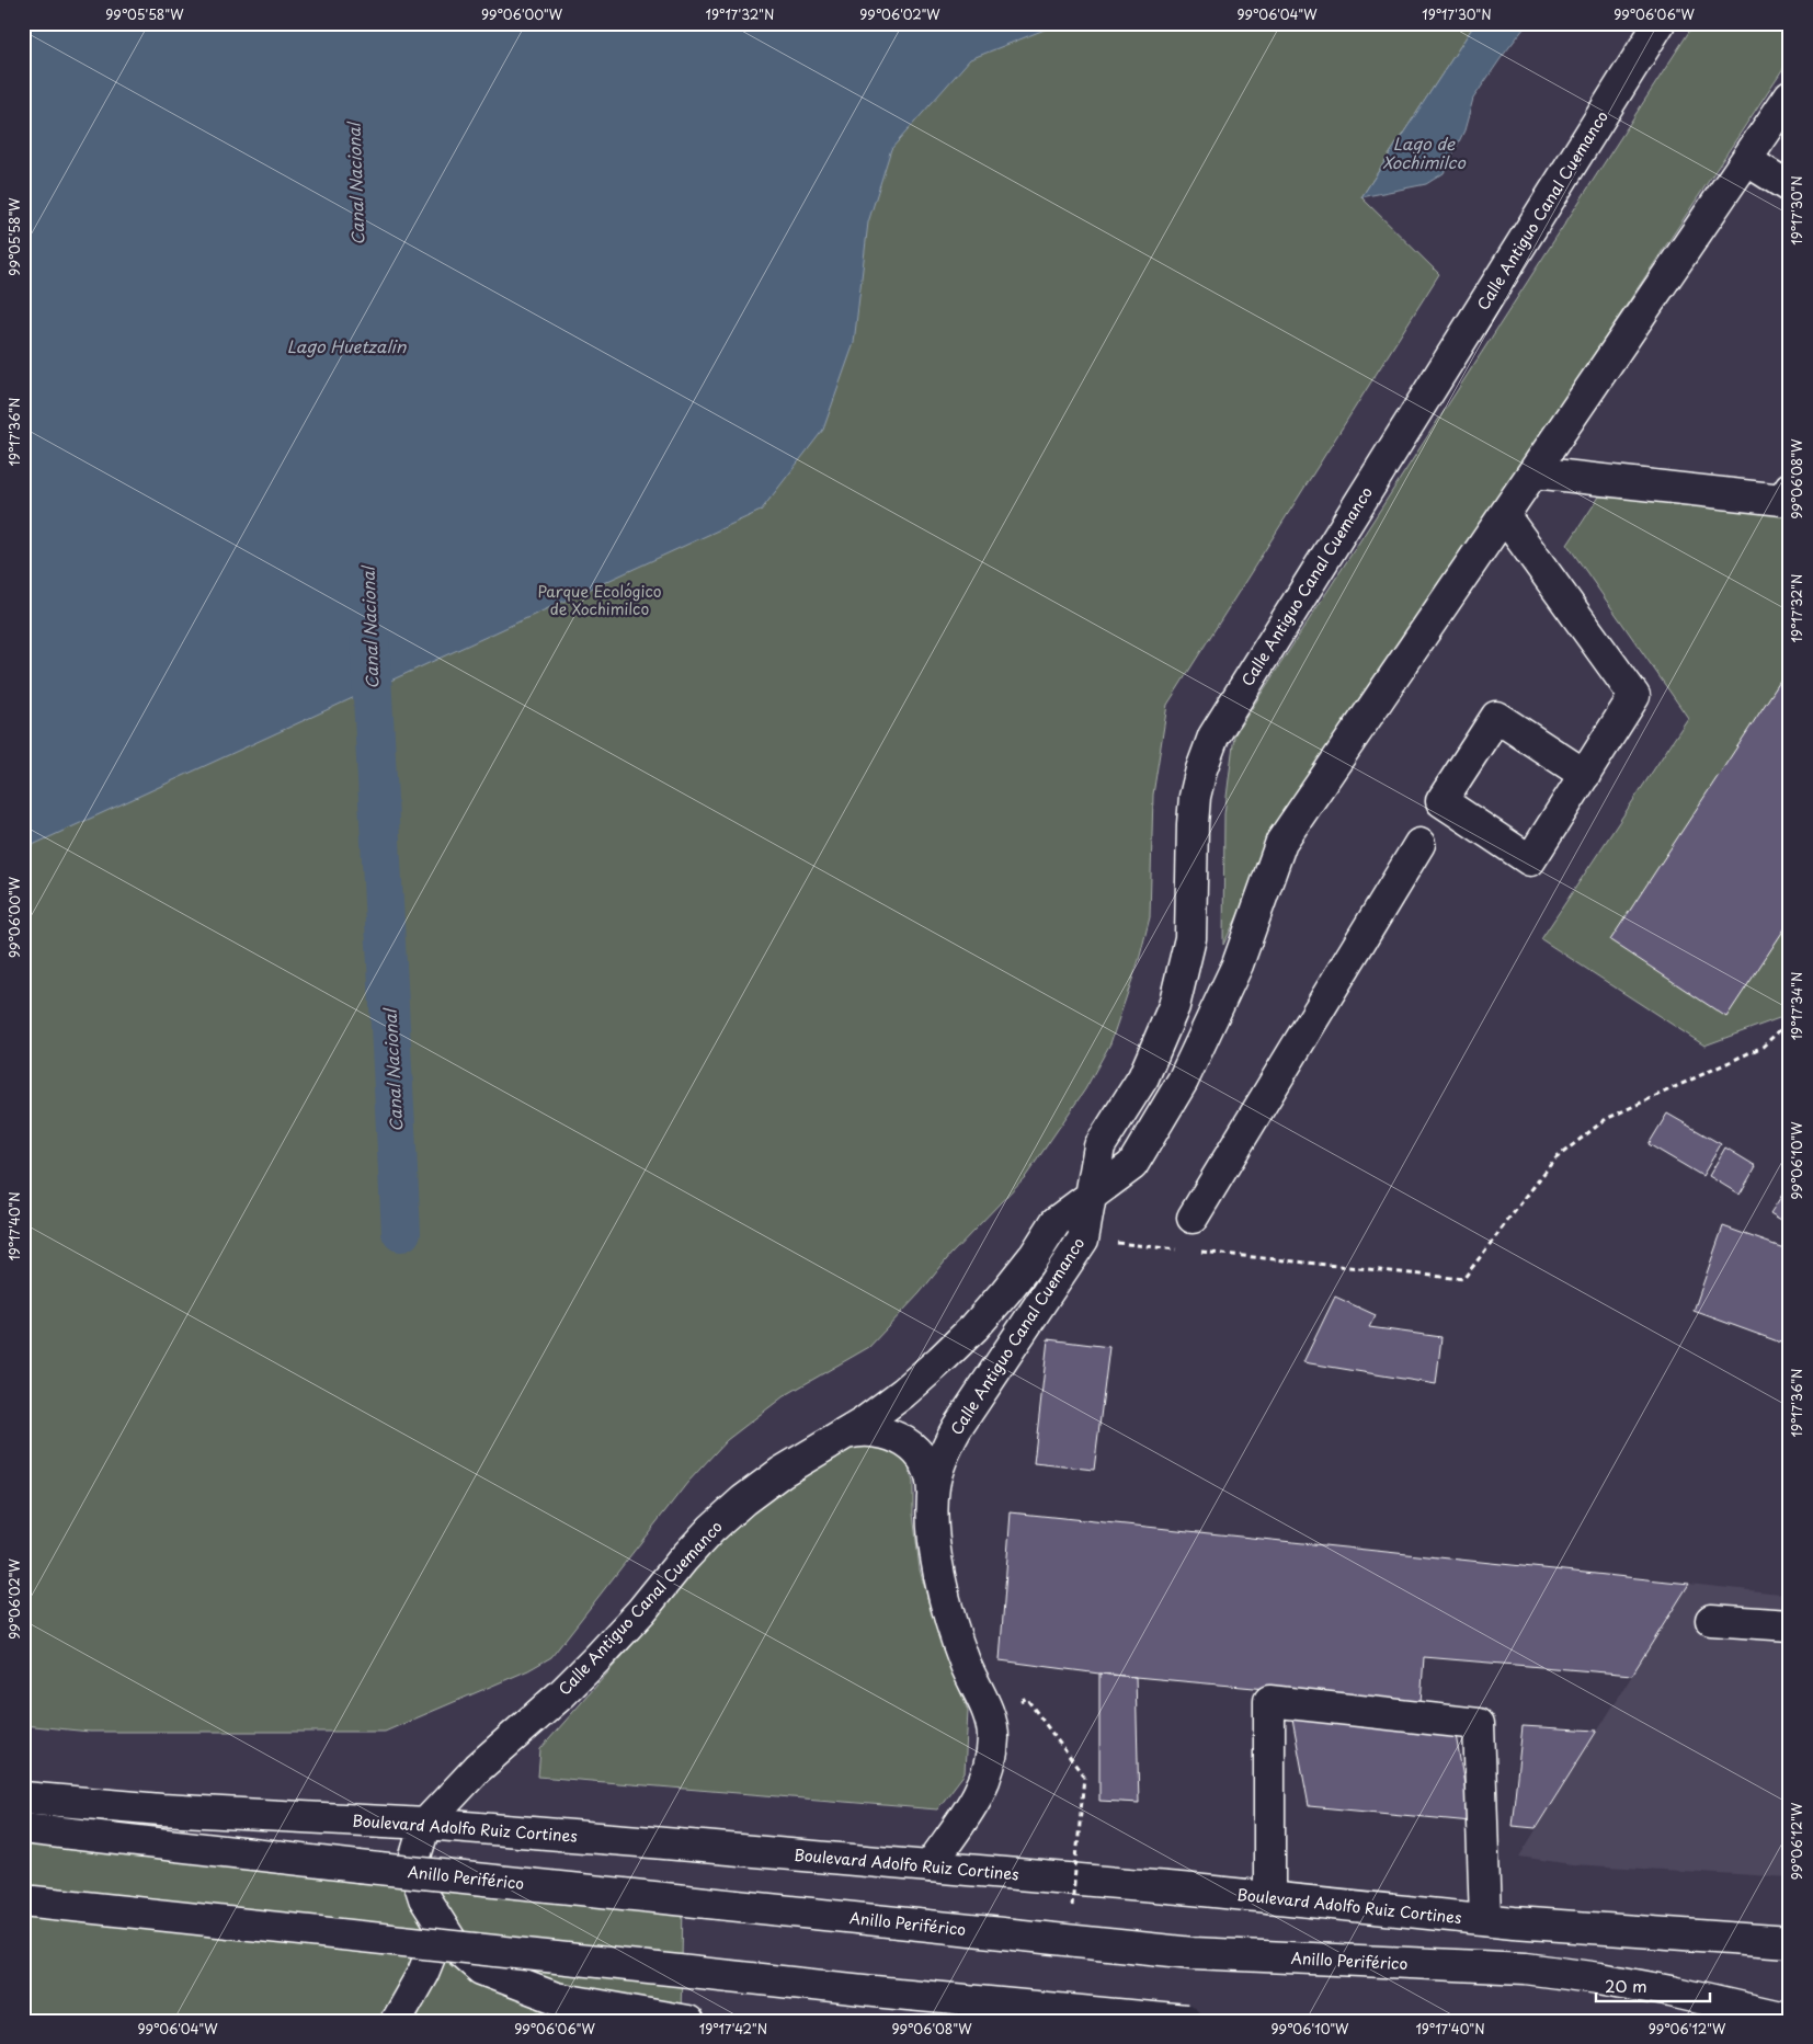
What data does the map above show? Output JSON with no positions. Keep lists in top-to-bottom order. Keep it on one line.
{"streets":{"main road":["Calle Antiguo Canal Cuemanco","Boulevard Adolfo Ruiz Cortines","Anillo Periférico"]},"crossings":[["Calle Antiguo Canal Cuemanco","Boulevard Adolfo Ruiz Cortines"]],"water":["Lago de Xochimilco","Canal Nacional","Lago Huetzalin"],"parks":["Parque Ecológico de Xochimilco"],"scale_bar":"20 m","coordinates":["99°05'58\"W","99°06'00\"W","19°17'32\"N","99°06'02\"W","99°06'04\"W","19°17'30\"N","99°06'06\"W","19°17'36\"N","99°06'08\"W","19°17'34\"N","99°06'10\"W","19°17'40\"N","99°06'12\"W","19°17'42\"N"]}
